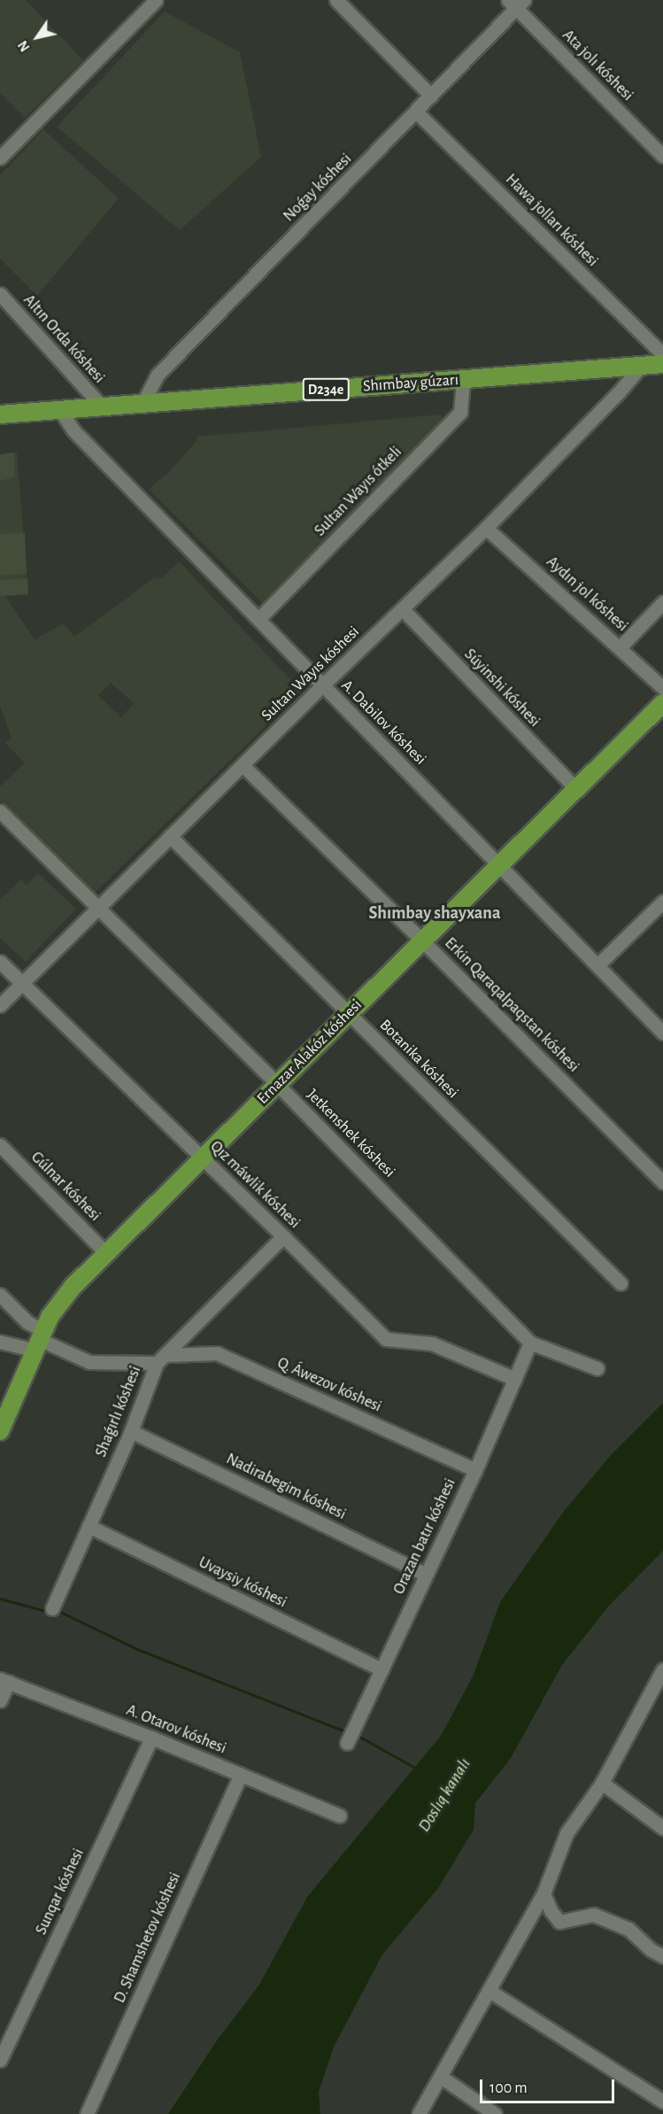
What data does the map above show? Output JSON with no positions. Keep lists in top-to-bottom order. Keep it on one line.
{"streets":{"main road":["Shımbay gúzarı","D234e","Ernazar Alakóz kóshesi"],"street":["Ata jolı kóshesi","Noǵay kóshesi","Hawa jolları kóshesi","Altın Orda kóshesi","Sultan Wayıs ótkeli","Aydın jol kóshesi","Sultan Wayıs kóshesi","Súyinshi kóshesi","A. Dabilov kóshesi","Erkin Qaraqalpaqstan kóshesi","Botanika kóshesi","Jetkenshek kóshesi","Qız máwlik kóshesi","Gúlnar kóshesi","Q. Áwezov kóshesi","Shaǵırlı kóshesi","Nadirabegim kóshesi","Orazan batır kóshesi","Uvaysiy kóshesi","A. Otarov kóshesi","Sunqar kóshesi","D. Shamshetov kóshesi"]},"crossings":[["Ata jolı kóshesi","Noǵay kóshesi"],["Noǵay kóshesi","Hawa jolları kóshesi"],["Noǵay kóshesi","Shımbay gúzarı"],["Altın Orda kóshesi","Shımbay gúzarı"],["Shımbay gúzarı","Sultan Wayıs ótkeli"],["Shımbay gúzarı","Sultan Wayıs kóshesi"],["Shımbay gúzarı","A. Dabilov kóshesi"],["Sultan Wayıs ótkeli","A. Dabilov kóshesi"],["Aydın jol kóshesi","Sultan Wayıs kóshesi"],["Sultan Wayıs kóshesi","Súyinshi kóshesi"],["Sultan Wayıs kóshesi","A. Dabilov kóshesi"],["Sultan Wayıs kóshesi","Erkin Qaraqalpaqstan kóshesi"],["Sultan Wayıs kóshesi","Botanika kóshesi"],["Sultan Wayıs kóshesi","Jetkenshek kóshesi"],["Sultan Wayıs kóshesi","Qız máwlik kóshesi"],["Súyinshi kóshesi","Ernazar Alakóz kóshesi"],["A. Dabilov kóshesi","Ernazar Alakóz kóshesi"],["Erkin Qaraqalpaqstan kóshesi","Ernazar Alakóz kóshesi"],["Ernazar Alakóz kóshesi","Botanika kóshesi"],["Ernazar Alakóz kóshesi","Jetkenshek kóshesi"],["Ernazar Alakóz kóshesi","Qız máwlik kóshesi"],["Ernazar Alakóz kóshesi","Gúlnar kóshesi"],["Ernazar Alakóz kóshesi","Q. Áwezov kóshesi"],["Jetkenshek kóshesi","Orazan batır kóshesi"],["Qız máwlik kóshesi","Shaǵırlı kóshesi"],["Qız máwlik kóshesi","Orazan batır kóshesi"],["Q. Áwezov kóshesi","Shaǵırlı kóshesi"],["Q. Áwezov kóshesi","Orazan batır kóshesi"],["Shaǵırlı kóshesi","Nadirabegim kóshesi"],["Shaǵırlı kóshesi","Uvaysiy kóshesi"],["Nadirabegim kóshesi","Orazan batır kóshesi"],["Orazan batır kóshesi","Uvaysiy kóshesi"],["A. Otarov kóshesi","Sunqar kóshesi"],["A. Otarov kóshesi","D. Shamshetov kóshesi"]],"districts":["Shımbay shayxana"],"water":["Doslıq kanalı"],"scale_bar":"100 m","north":"bottom left"}
